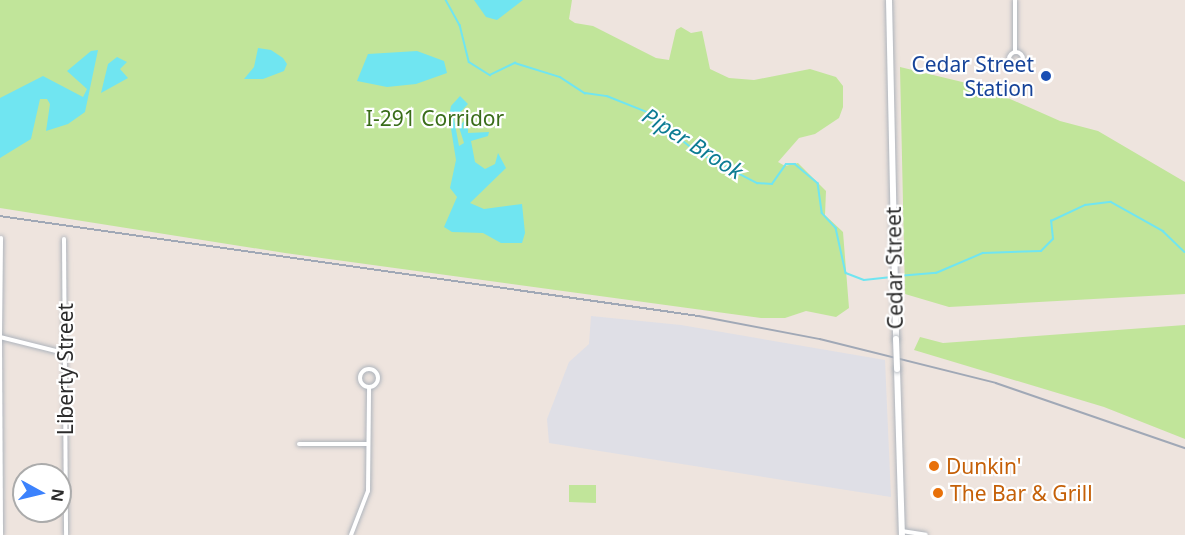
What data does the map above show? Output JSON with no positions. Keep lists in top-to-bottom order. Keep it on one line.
{"streets":{"main road":["Cedar Street"],"street":["Liberty Street"]},"water":["Piper Brook"],"parks":["I-291 Corridor"],"places":["Cedar Street Station","Dunkin'","The Bar & Grill"],"north":"right"}
